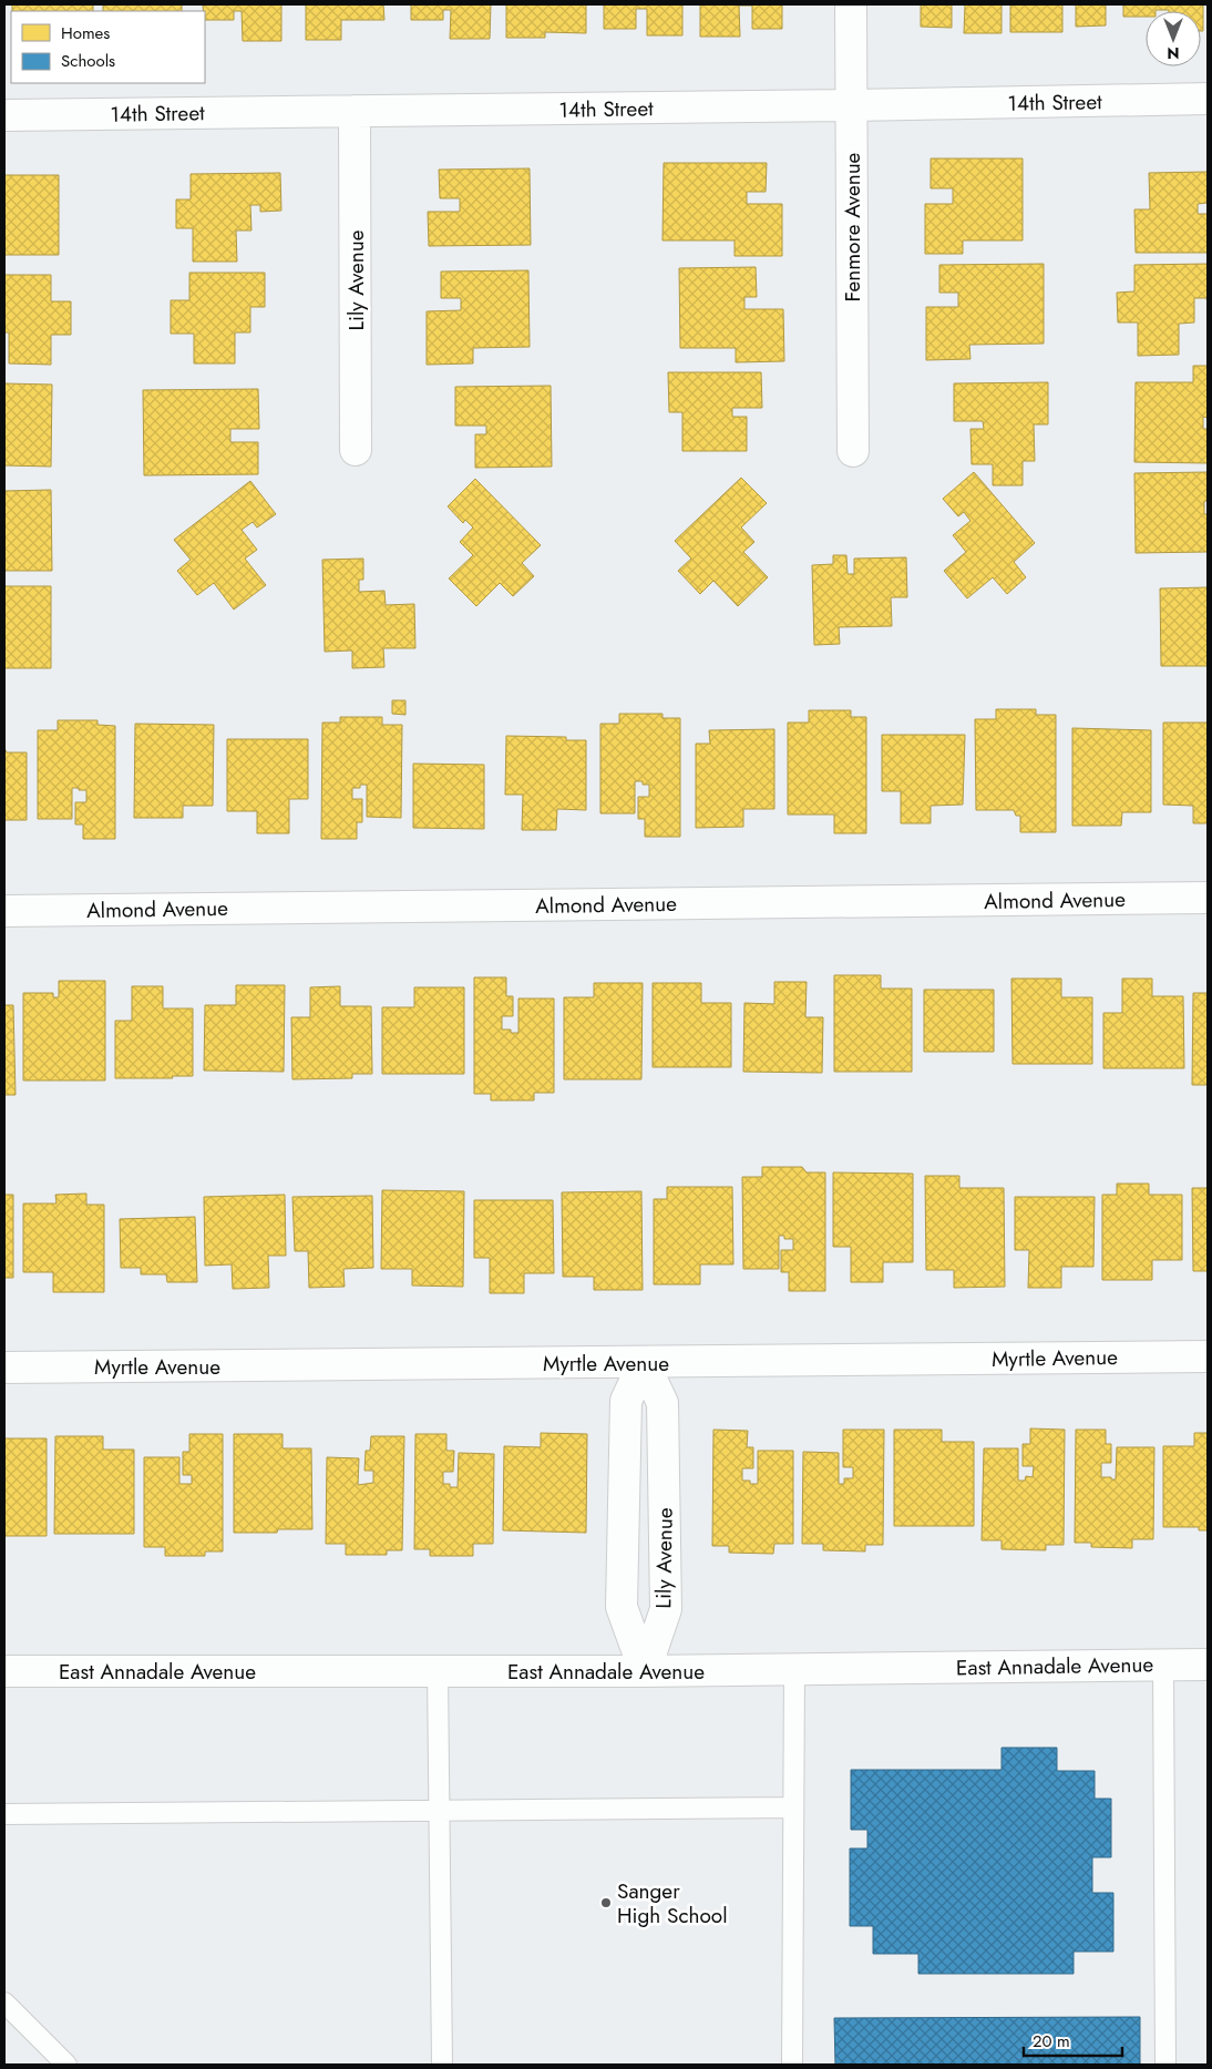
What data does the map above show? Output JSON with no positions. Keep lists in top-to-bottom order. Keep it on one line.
{"streets":{"street":["14th Street","Fenmore Avenue","Lily Avenue","Almond Avenue","Myrtle Avenue","East Annadale Avenue"]},"crossings":[["14th Street","Fenmore Avenue"],["14th Street","Lily Avenue"],["Lily Avenue","Myrtle Avenue"],["Lily Avenue","East Annadale Avenue"]],"places":["Sanger High School"],"legend":["Homes","Schools"],"scale_bar":"20 m","north":"bottom"}
